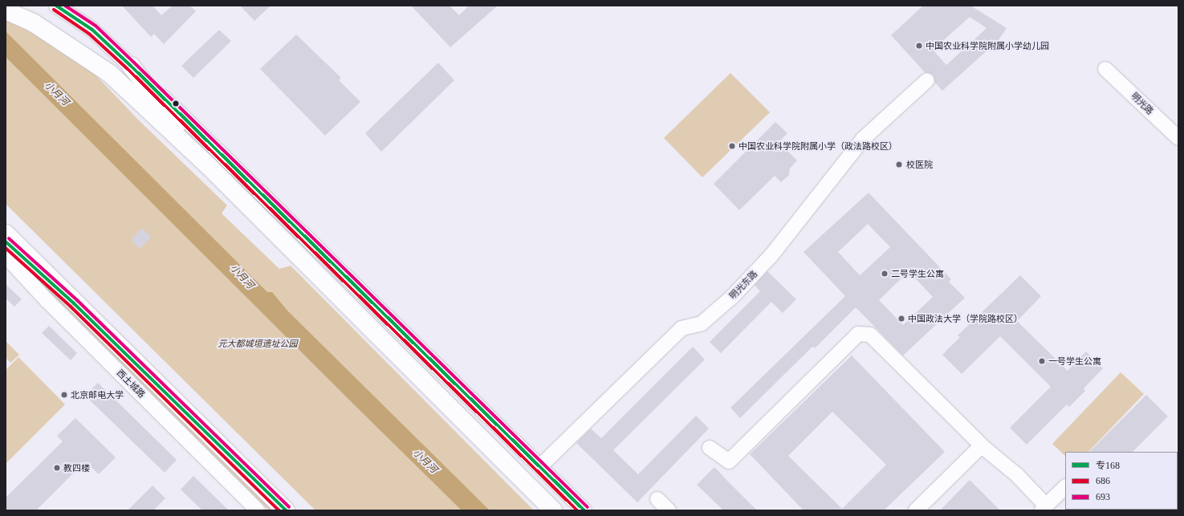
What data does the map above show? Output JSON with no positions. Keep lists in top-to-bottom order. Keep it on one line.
{"streets":{"highway":["西土城路"],"street":["明光路","明光东路"]},"water":["小月河"],"parks":["元大都城垣遗址公园"],"places":["中国农业科学院附属小学幼儿园","中国农业科学院附属小学（政法路校区）","校医院","二号学生公寓","中国政法大学（学院路校区）","一号学生公寓","北京邮电大学","教四楼"],"lines":["transit line 专168","transit line 693","transit line 686"],"legend":["专168","686","693"]}
